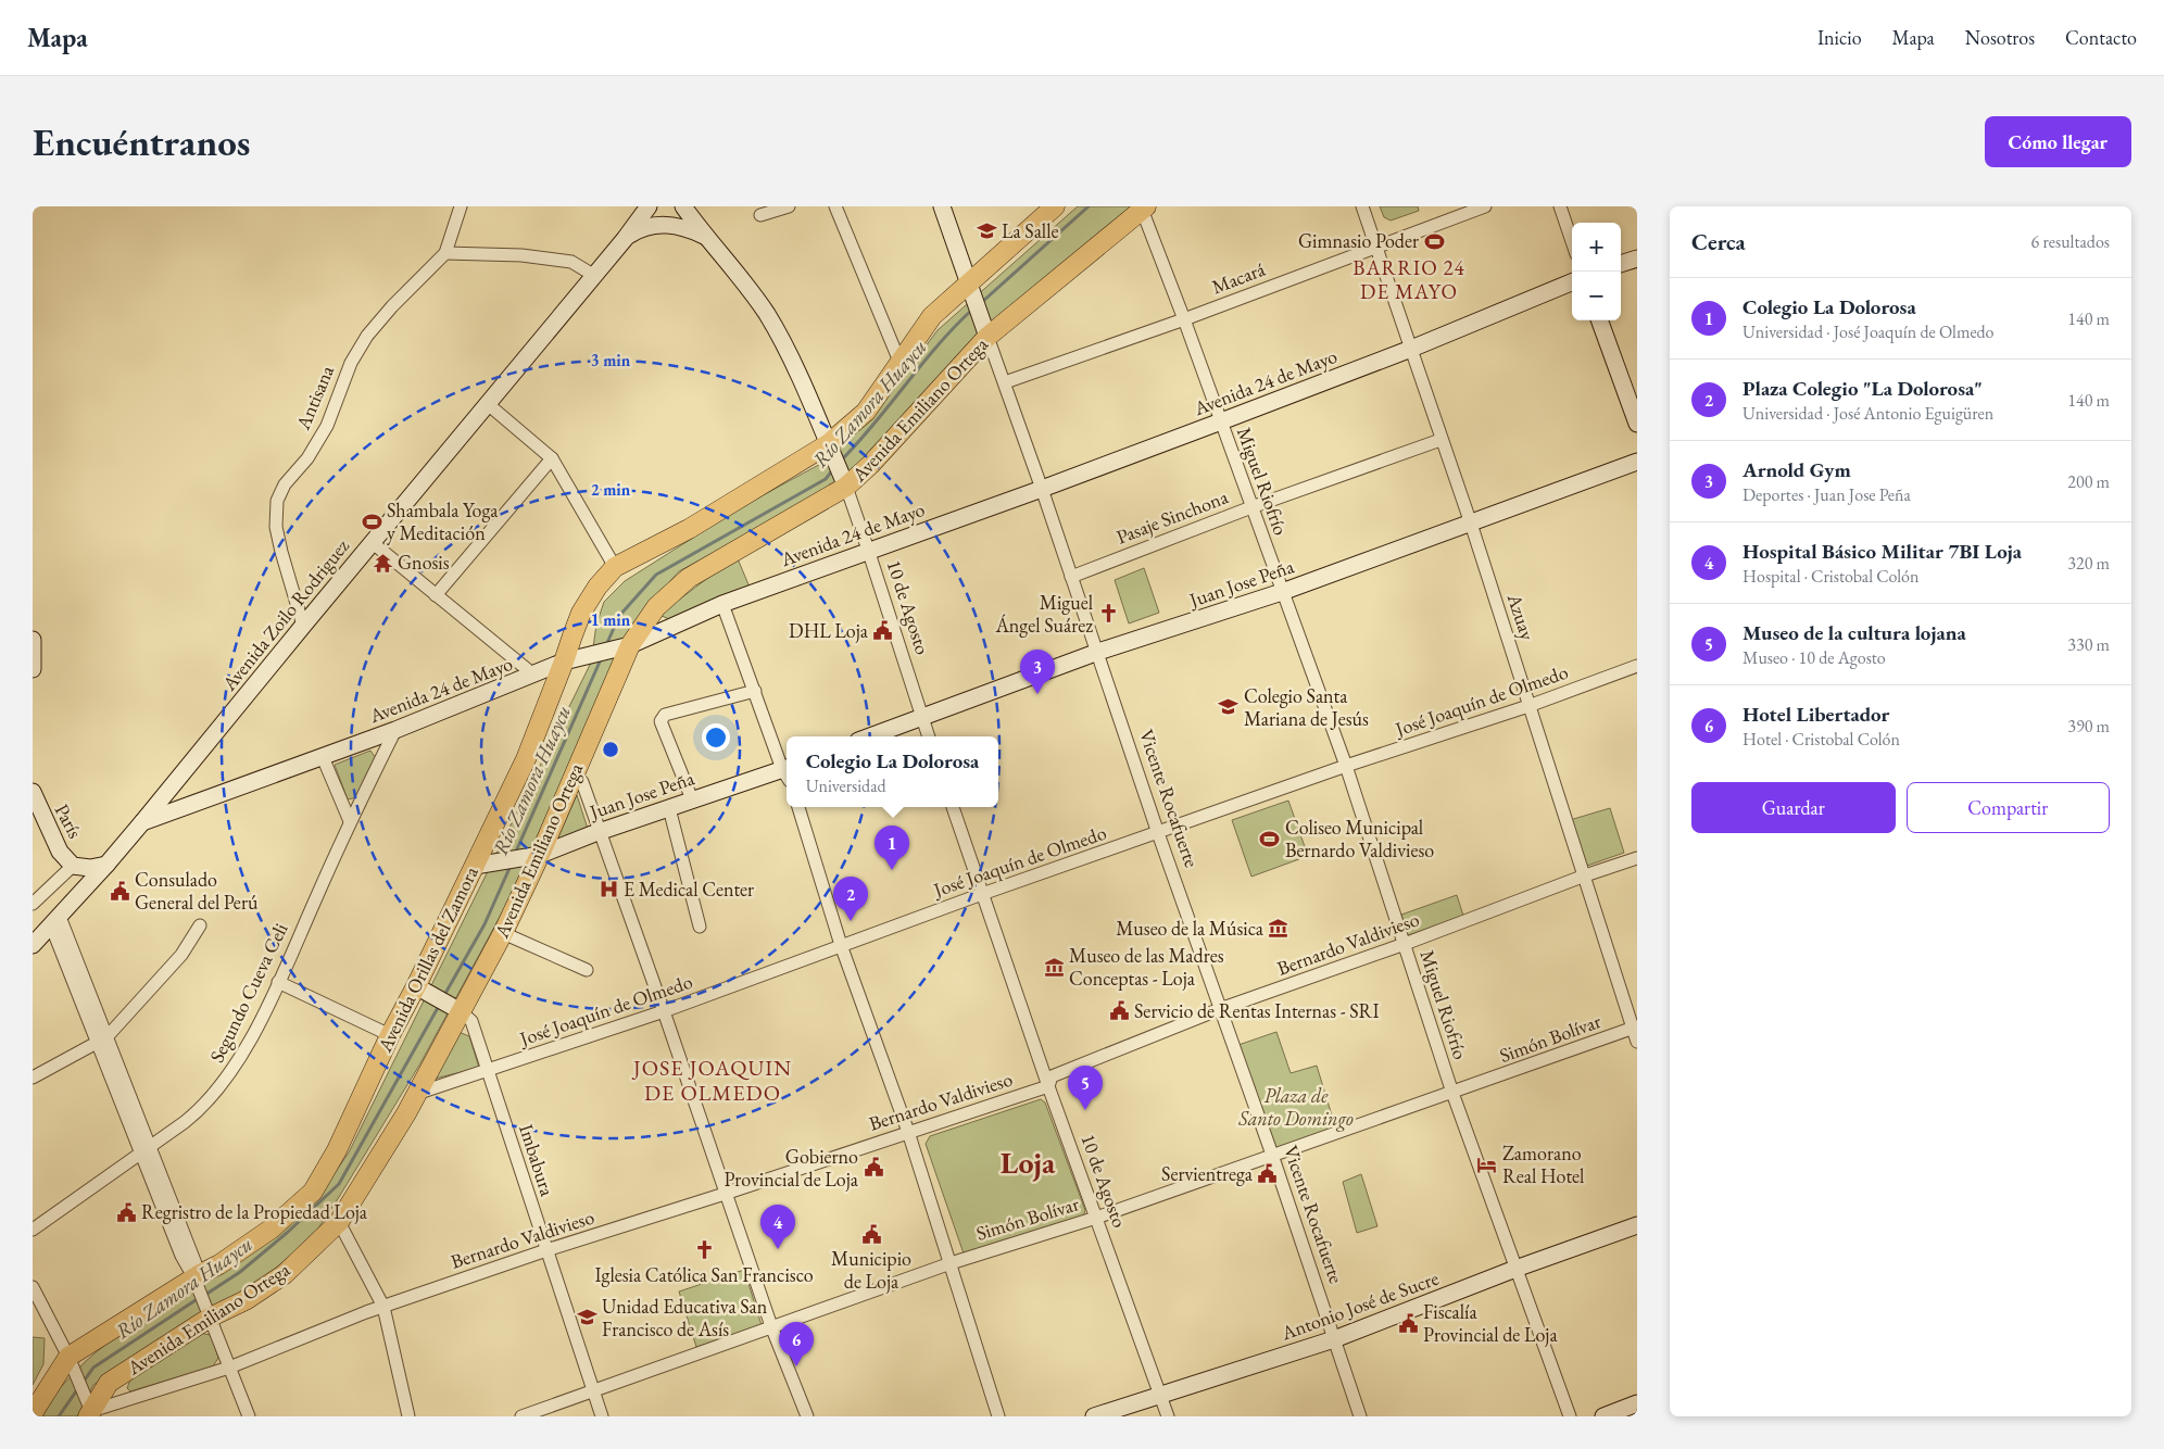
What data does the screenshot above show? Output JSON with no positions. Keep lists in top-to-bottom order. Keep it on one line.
{"streets":{"main road":["Avenida Emiliano Ortega","Avenida Orillas del Zamora"],"street":["Macará","Avenida 24 de Mayo","Antisana","Miguel Riofrío","Pasaje Sinchona","Juan Jose Peña","10 de Agosto","Avenida Zoilo Rodriguez","Azuay","José Joaquín de Olmedo","Vicente Rocafuerte","París","Bernardo Valdivieso","Segundo Cueva Celi","Simón Bolívar","Imbabura","Antonio José de Sucre"]},"crossings":[["Macará","Miguel Riofrío"],["Macará","Azuay"],["Macará","Vicente Rocafuerte"],["Avenida 24 de Mayo","Avenida Emiliano Ortega"],["Avenida 24 de Mayo","Miguel Riofrío"],["Avenida 24 de Mayo","10 de Agosto"],["Avenida 24 de Mayo","Avenida Zoilo Rodriguez"],["Avenida 24 de Mayo","Azuay"],["Avenida 24 de Mayo","Vicente Rocafuerte"],["Avenida 24 de Mayo","Avenida Orillas del Zamora"],["Avenida 24 de Mayo","Segundo Cueva Celi"],["Antisana","Avenida Zoilo Rodriguez"],["Avenida Emiliano Ortega","Miguel Riofrío"],["Avenida Emiliano Ortega","Juan Jose Peña"],["Avenida Emiliano Ortega","10 de Agosto"],["Avenida Emiliano Ortega","José Joaquín de Olmedo"],["Avenida Emiliano Ortega","Vicente Rocafuerte"],["Avenida Emiliano Ortega","Bernardo Valdivieso"],["Avenida Emiliano Ortega","Imbabura"],["Miguel Riofrío","Pasaje Sinchona"],["Miguel Riofrío","Juan Jose Peña"],["Miguel Riofrío","José Joaquín de Olmedo"],["Miguel Riofrío","Bernardo Valdivieso"],["Miguel Riofrío","Simón Bolívar"],["Miguel Riofrío","Antonio José de Sucre"],["Pasaje Sinchona","Azuay"],["Pasaje Sinchona","Vicente Rocafuerte"],["Juan Jose Peña","10 de Agosto"],["Juan Jose Peña","Azuay"],["Juan Jose Peña","Vicente Rocafuerte"],["Juan Jose Peña","Avenida Orillas del Zamora"],["10 de Agosto","José Joaquín de Olmedo"],["10 de Agosto","Bernardo Valdivieso"],["10 de Agosto","Simón Bolívar"],["10 de Agosto","Antonio José de Sucre"],["Avenida Zoilo Rodriguez","París"],["Azuay","José Joaquín de Olmedo"],["Azuay","Bernardo Valdivieso"],["Azuay","Simón Bolívar"],["José Joaquín de Olmedo","Vicente Rocafuerte"],["José Joaquín de Olmedo","Imbabura"],["Vicente Rocafuerte","Bernardo Valdivieso"],["Vicente Rocafuerte","Avenida Orillas del Zamora"],["Vicente Rocafuerte","Simón Bolívar"],["Vicente Rocafuerte","Antonio José de Sucre"],["Bernardo Valdivieso","Imbabura"],["Simón Bolívar","Imbabura"]],"districts":["BARRIO 24 DE MAYO","JOSE JOAQUIN DE OLMEDO","Loja"],"water":["Río Zamora Huaycu"],"parks":["Plaza de Santo Domingo"],"places":{"school or university":["La Salle","Colegio Santa Mariana de Jesús","Unidad Educativa San Francisco de Asís"],"sports":["Gimnasio Poder","Shambala Yoga y Meditación","Coliseo Municipal Bernardo Valdivieso"],"temple":["Gnosis"],"church":["Miguel Ángel Suárez","Iglesia Católica San Francisco"],"public building":["DHL Loja","Consulado General del Perú","Servicio de Rentas Internas - SRI","Gobierno Provincial de Loja","Servientrega","Regristro de la Propiedad Loja","Municipio de Loja","Fiscalía Provincial de Loja"],"hospital":["E Medical Center"],"museum":["Museo de la Música","Museo de las Madres Conceptas - Loja"],"hotel":["Zamorano Real Hotel"]},"page":{"header":"Mapa","nav":["Inicio","Mapa","Nosotros","Contacto"],"buttons":["Cómo llegar",["Guardar","Compartir"]],"title":"Encuéntranos","heading":["Cerca","6 resultados"],"map_buttons":["+","−"],"list":[{"mark":"1","name":"Colegio La Dolorosa","note":"Universidad · José Joaquín de Olmedo","value":"140 m"},{"mark":"2","name":"Plaza Colegio \"La Dolorosa\"","note":"Universidad · José Antonio Eguigüren","value":"140 m"},{"mark":"3","name":"Arnold Gym","note":"Deportes · Juan Jose Peña","value":"200 m"},{"mark":"4","name":"Hospital Básico Militar 7BI Loja","note":"Hospital · Cristobal Colón","value":"320 m"},{"mark":"5","name":"Museo de la cultura lojana","note":"Museo · 10 de Agosto","value":"330 m"},{"mark":"6","name":"Hotel Libertador","note":"Hotel · Cristobal Colón","value":"390 m"}],"pins":["3","1","2","5","4","6"],"popup":["Colegio La Dolorosa","Universidad"]},"rings":["3 min","2 min","1 min"]}
